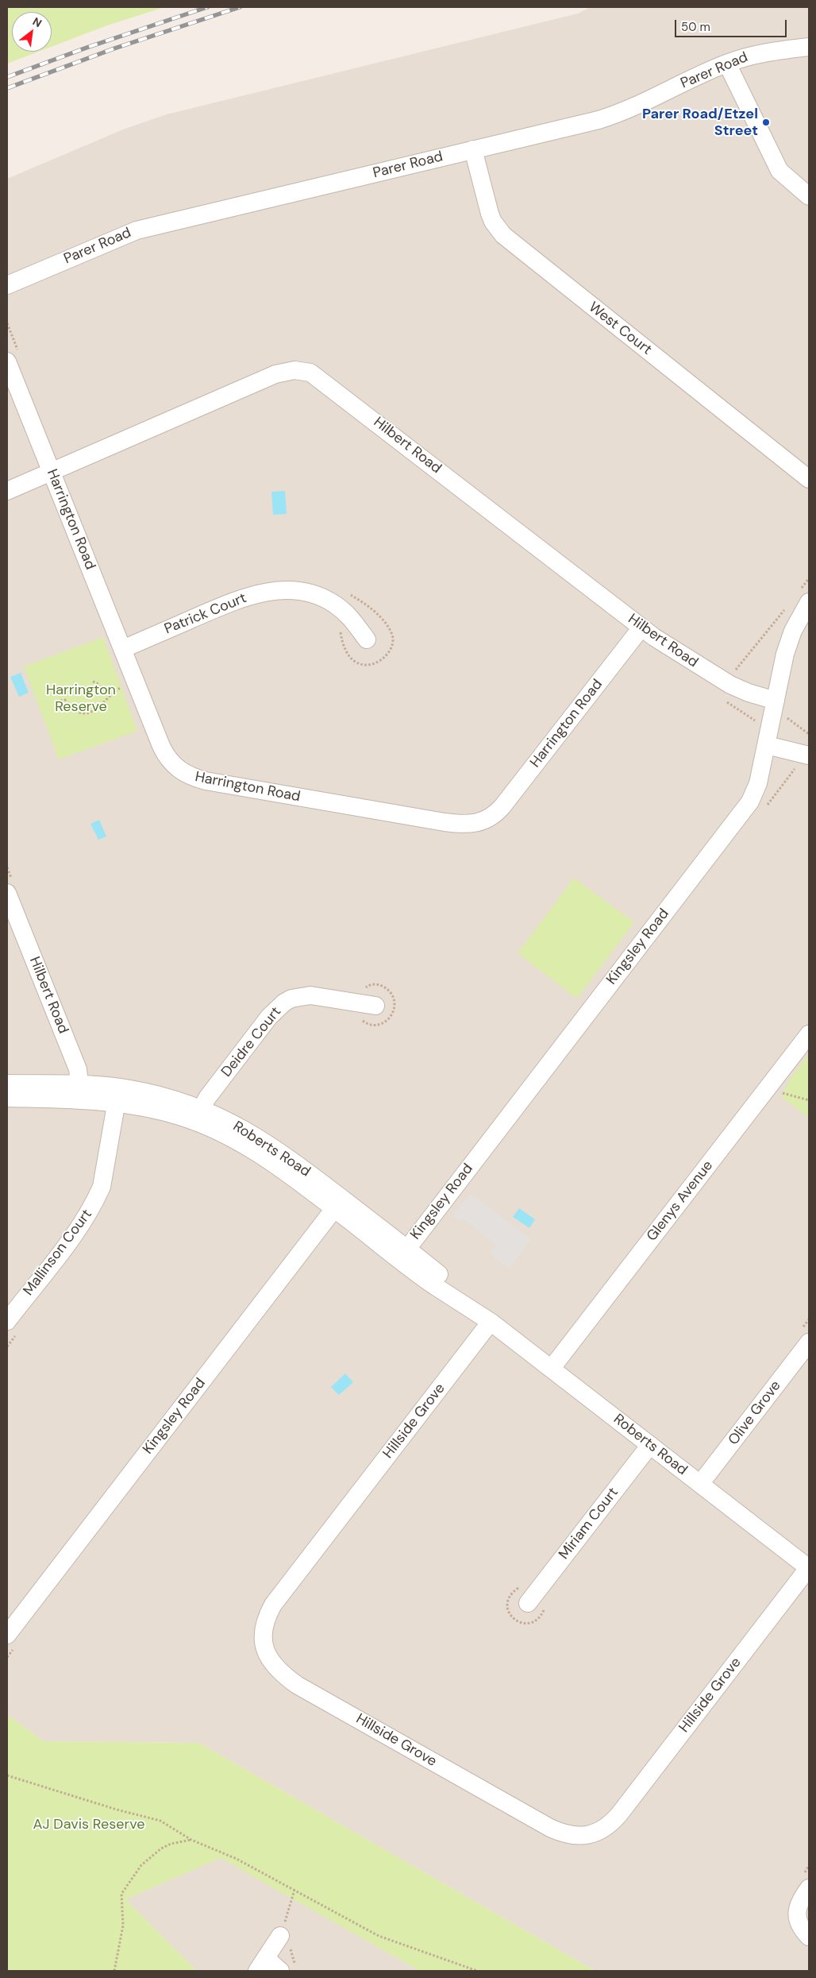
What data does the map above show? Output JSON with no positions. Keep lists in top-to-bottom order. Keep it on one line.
{"streets":{"street":["Parer Road","West Court","Hilbert Road","Harrington Road","Patrick Court","Kingsley Road","Deidre Court","Roberts Road","Glenys Avenue","Mallinson Court","Olive Grove","Hillside Grove","Miriam Court"]},"crossings":[["Parer Road","West Court"],["Hilbert Road","Harrington Road"],["Hilbert Road","Kingsley Road"],["Hilbert Road","Roberts Road"],["Harrington Road","Patrick Court"],["Kingsley Road","Roberts Road"],["Deidre Court","Roberts Road"],["Roberts Road","Glenys Avenue"],["Roberts Road","Mallinson Court"],["Roberts Road","Olive Grove"],["Roberts Road","Hillside Grove"],["Roberts Road","Miriam Court"]],"parks":["Harrington Reserve","AJ Davis Reserve"],"places":["Parer Road/Etzel Street"],"scale_bar":"50 m","north":"top right"}
